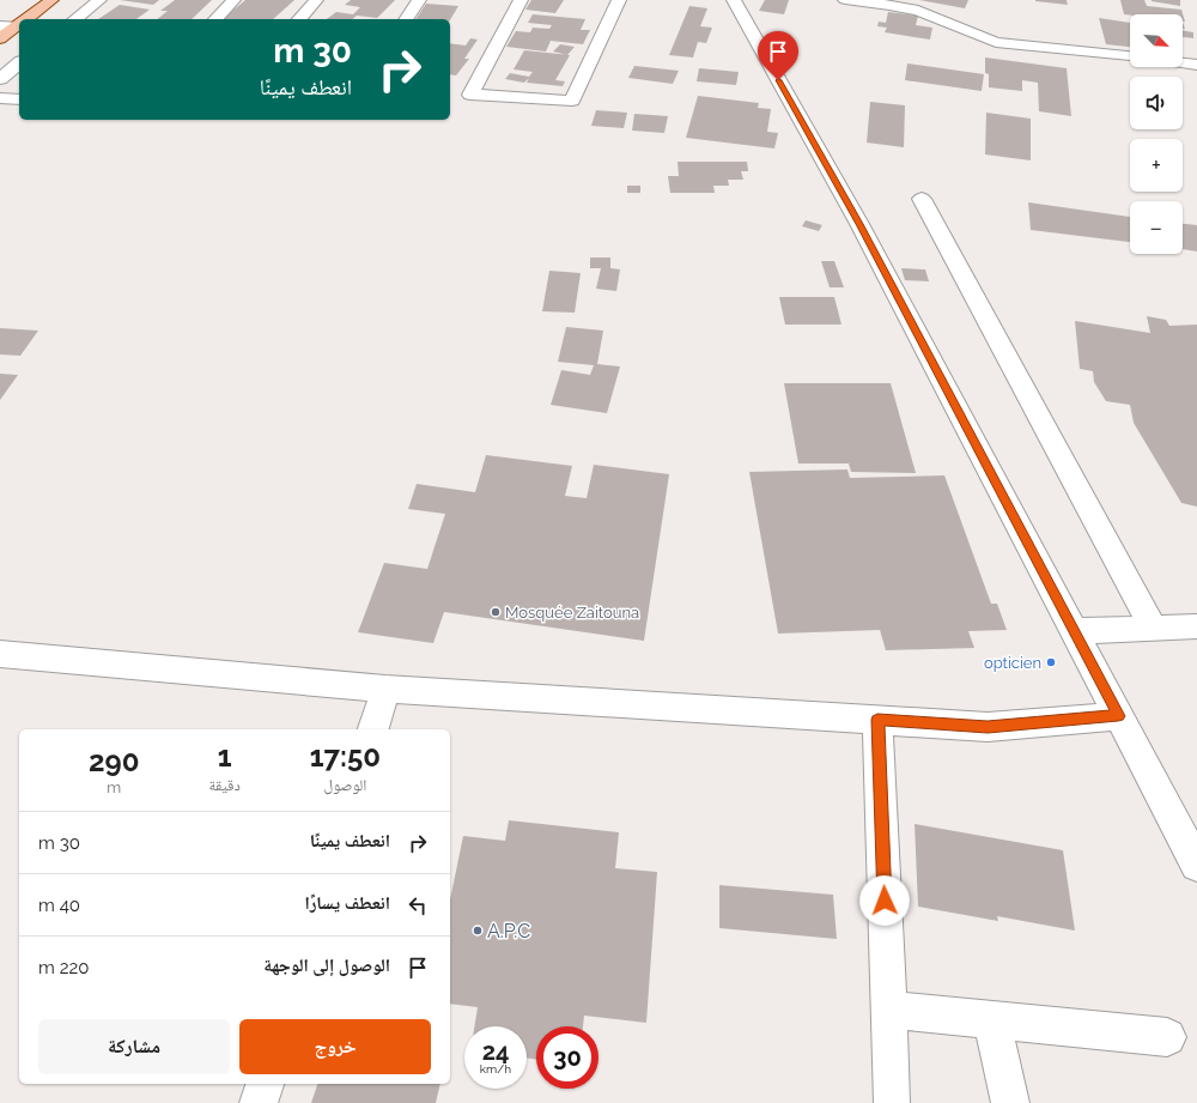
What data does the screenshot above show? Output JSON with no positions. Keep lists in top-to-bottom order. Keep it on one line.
{"places":["Mosquée Zaitouna","opticien","A.P.C"],"north":"bottom right","page":{"map_buttons":["+","−"],"turn":["30 m","انعطف يمينًا"],"eta":["17:50","الوصول","1","دقيقة","290","m"],"list":[{"name":"انعطف يمينًا","value":"30 m"},{"name":"انعطف يسارًا","value":"40 m"},{"name":"الوصول إلى الوجهة","value":"220 m"}],"buttons":["خروج","مشاركة"],"speed":"24 km/h","limit":"30"}}
